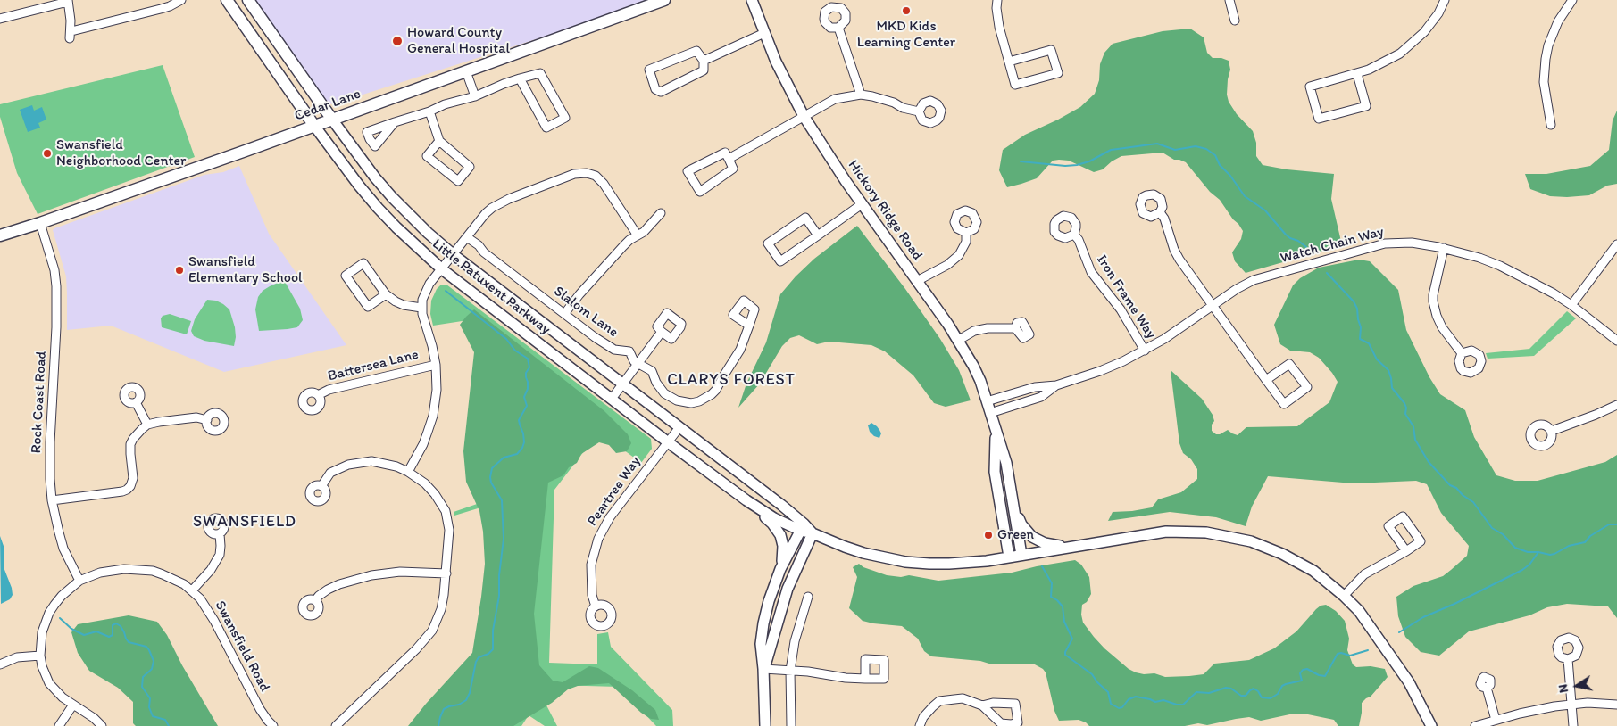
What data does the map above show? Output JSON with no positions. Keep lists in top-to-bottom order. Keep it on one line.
{"streets":{"main road":["Cedar Lane","Little Patuxent Parkway"],"street":["Hickory Ridge Road","Watch Chain Way","Iron Frame Way","Slalom Lane","Battersea Lane","Rock Coast Road","Peartree Way","Swansfield Road"]},"crossings":[["Cedar Lane","Little Patuxent Parkway"],["Cedar Lane","Rock Coast Road"],["Hickory Ridge Road","Watch Chain Way"],["Hickory Ridge Road","Little Patuxent Parkway"],["Watch Chain Way","Iron Frame Way"],["Little Patuxent Parkway","Peartree Way"],["Rock Coast Road","Swansfield Road"]],"districts":["CLARYS FOREST","SWANSFIELD"],"places":["MKD Kids Learning Center","Howard County General Hospital","Swansfield Neighborhood Center","Swansfield Elementary School","Green"],"north":"left"}
